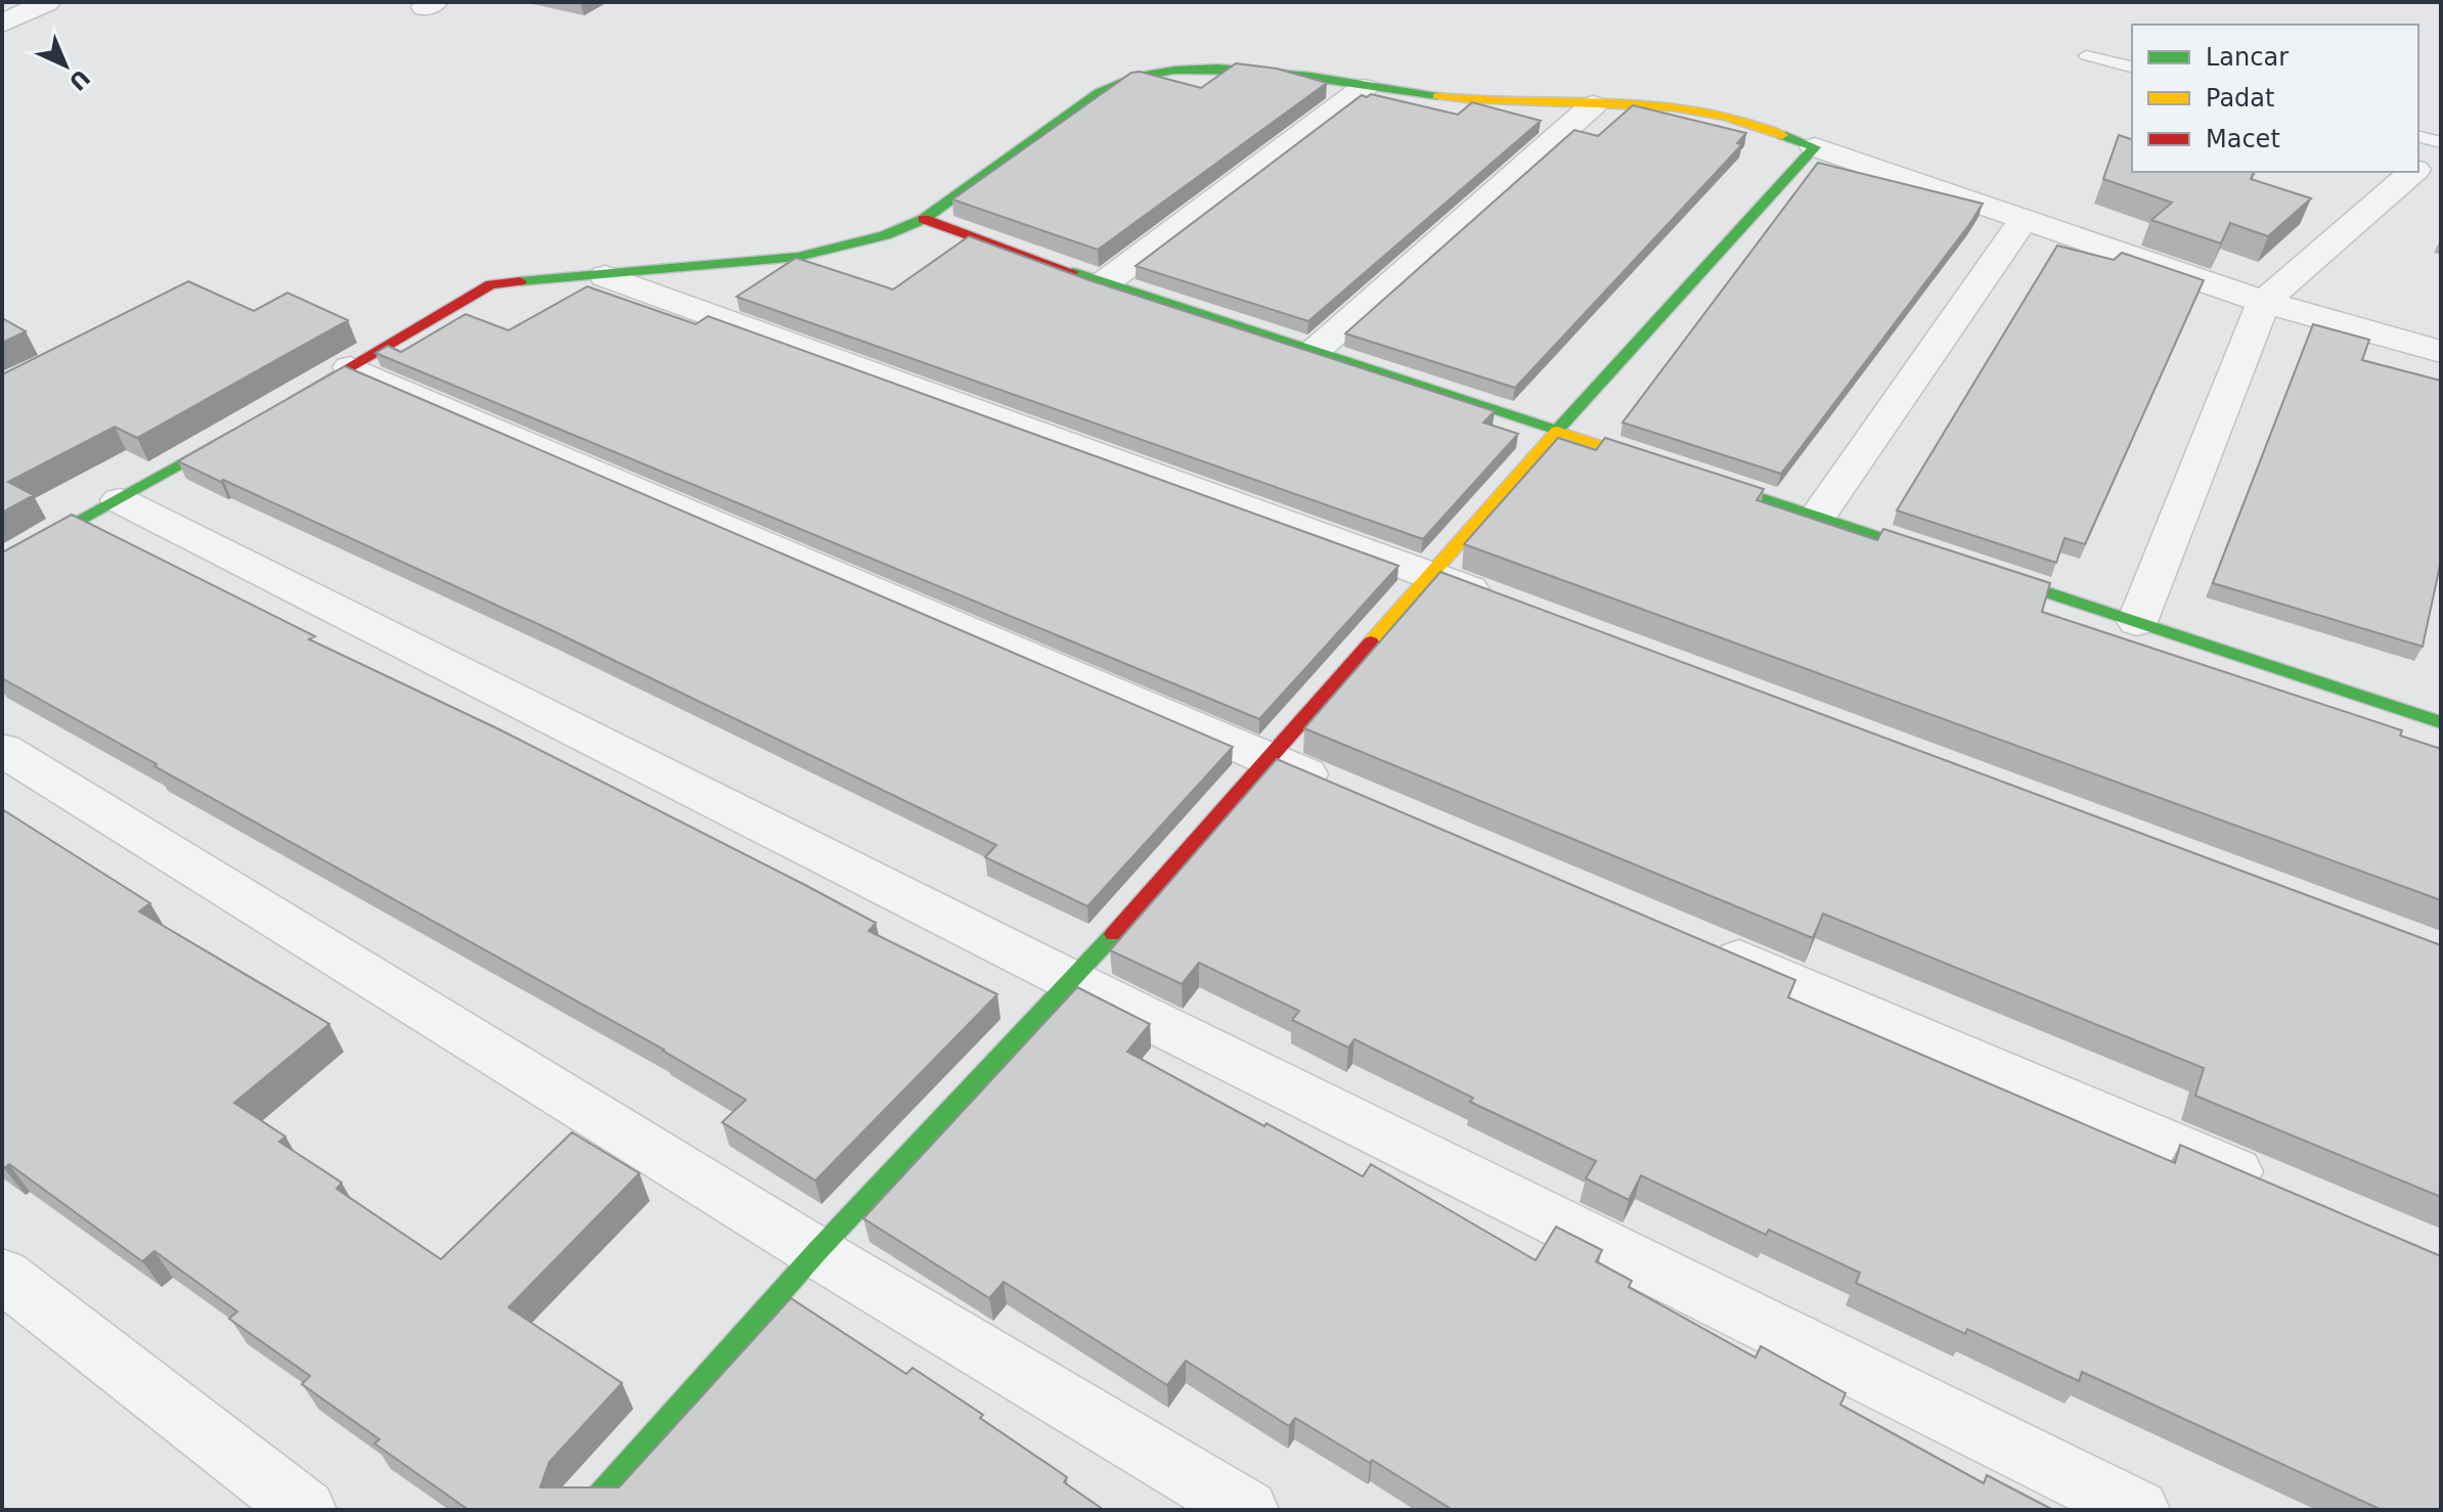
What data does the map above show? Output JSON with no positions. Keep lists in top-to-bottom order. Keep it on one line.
{"legend":["Lancar","Padat","Macet"],"north":"bottom right"}
